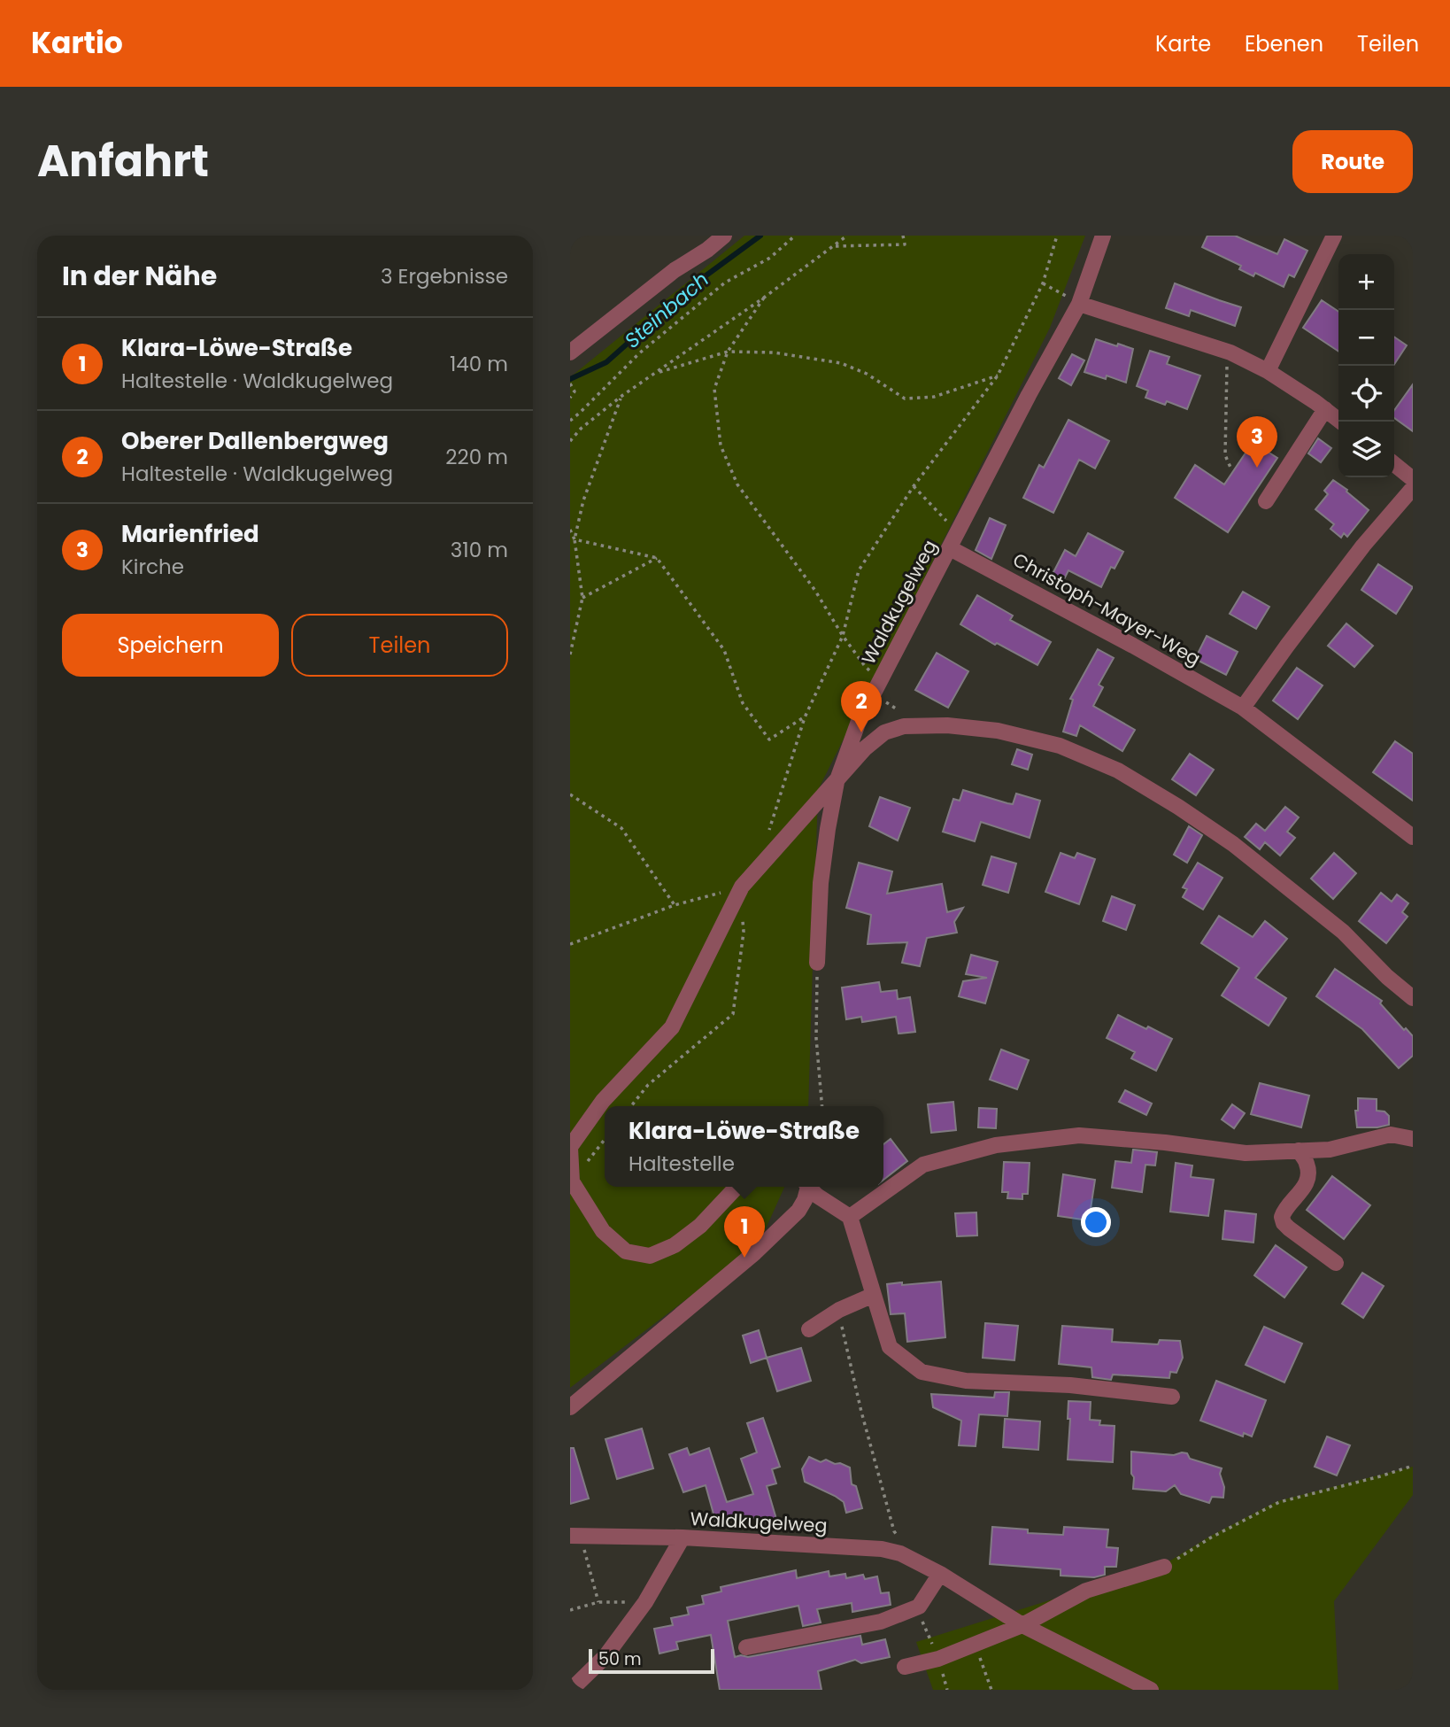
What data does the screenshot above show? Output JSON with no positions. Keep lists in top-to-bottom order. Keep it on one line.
{"streets":{"street":["Waldkugelweg","Christoph-Mayer-Weg"]},"crossings":[["Waldkugelweg","Christoph-Mayer-Weg"]],"water":["Steinbach"],"scale_bar":"50 m","page":{"header":"Kartio","nav":["Karte","Ebenen","Teilen"],"title":"Anfahrt","buttons":["Route",["Speichern","Teilen"]],"heading":["In der Nähe","3 Ergebnisse"],"map_buttons":["+","−"],"list":[{"mark":"1","name":"Klara-Löwe-Straße","note":"Haltestelle · Waldkugelweg","value":"140 m"},{"mark":"2","name":"Oberer Dallenbergweg","note":"Haltestelle · Waldkugelweg","value":"220 m"},{"mark":"3","name":"Marienfried","note":"Kirche","value":"310 m"}],"pins":["3","2","1"],"popup":["Klara-Löwe-Straße","Haltestelle"],"scale":"50 m"}}
